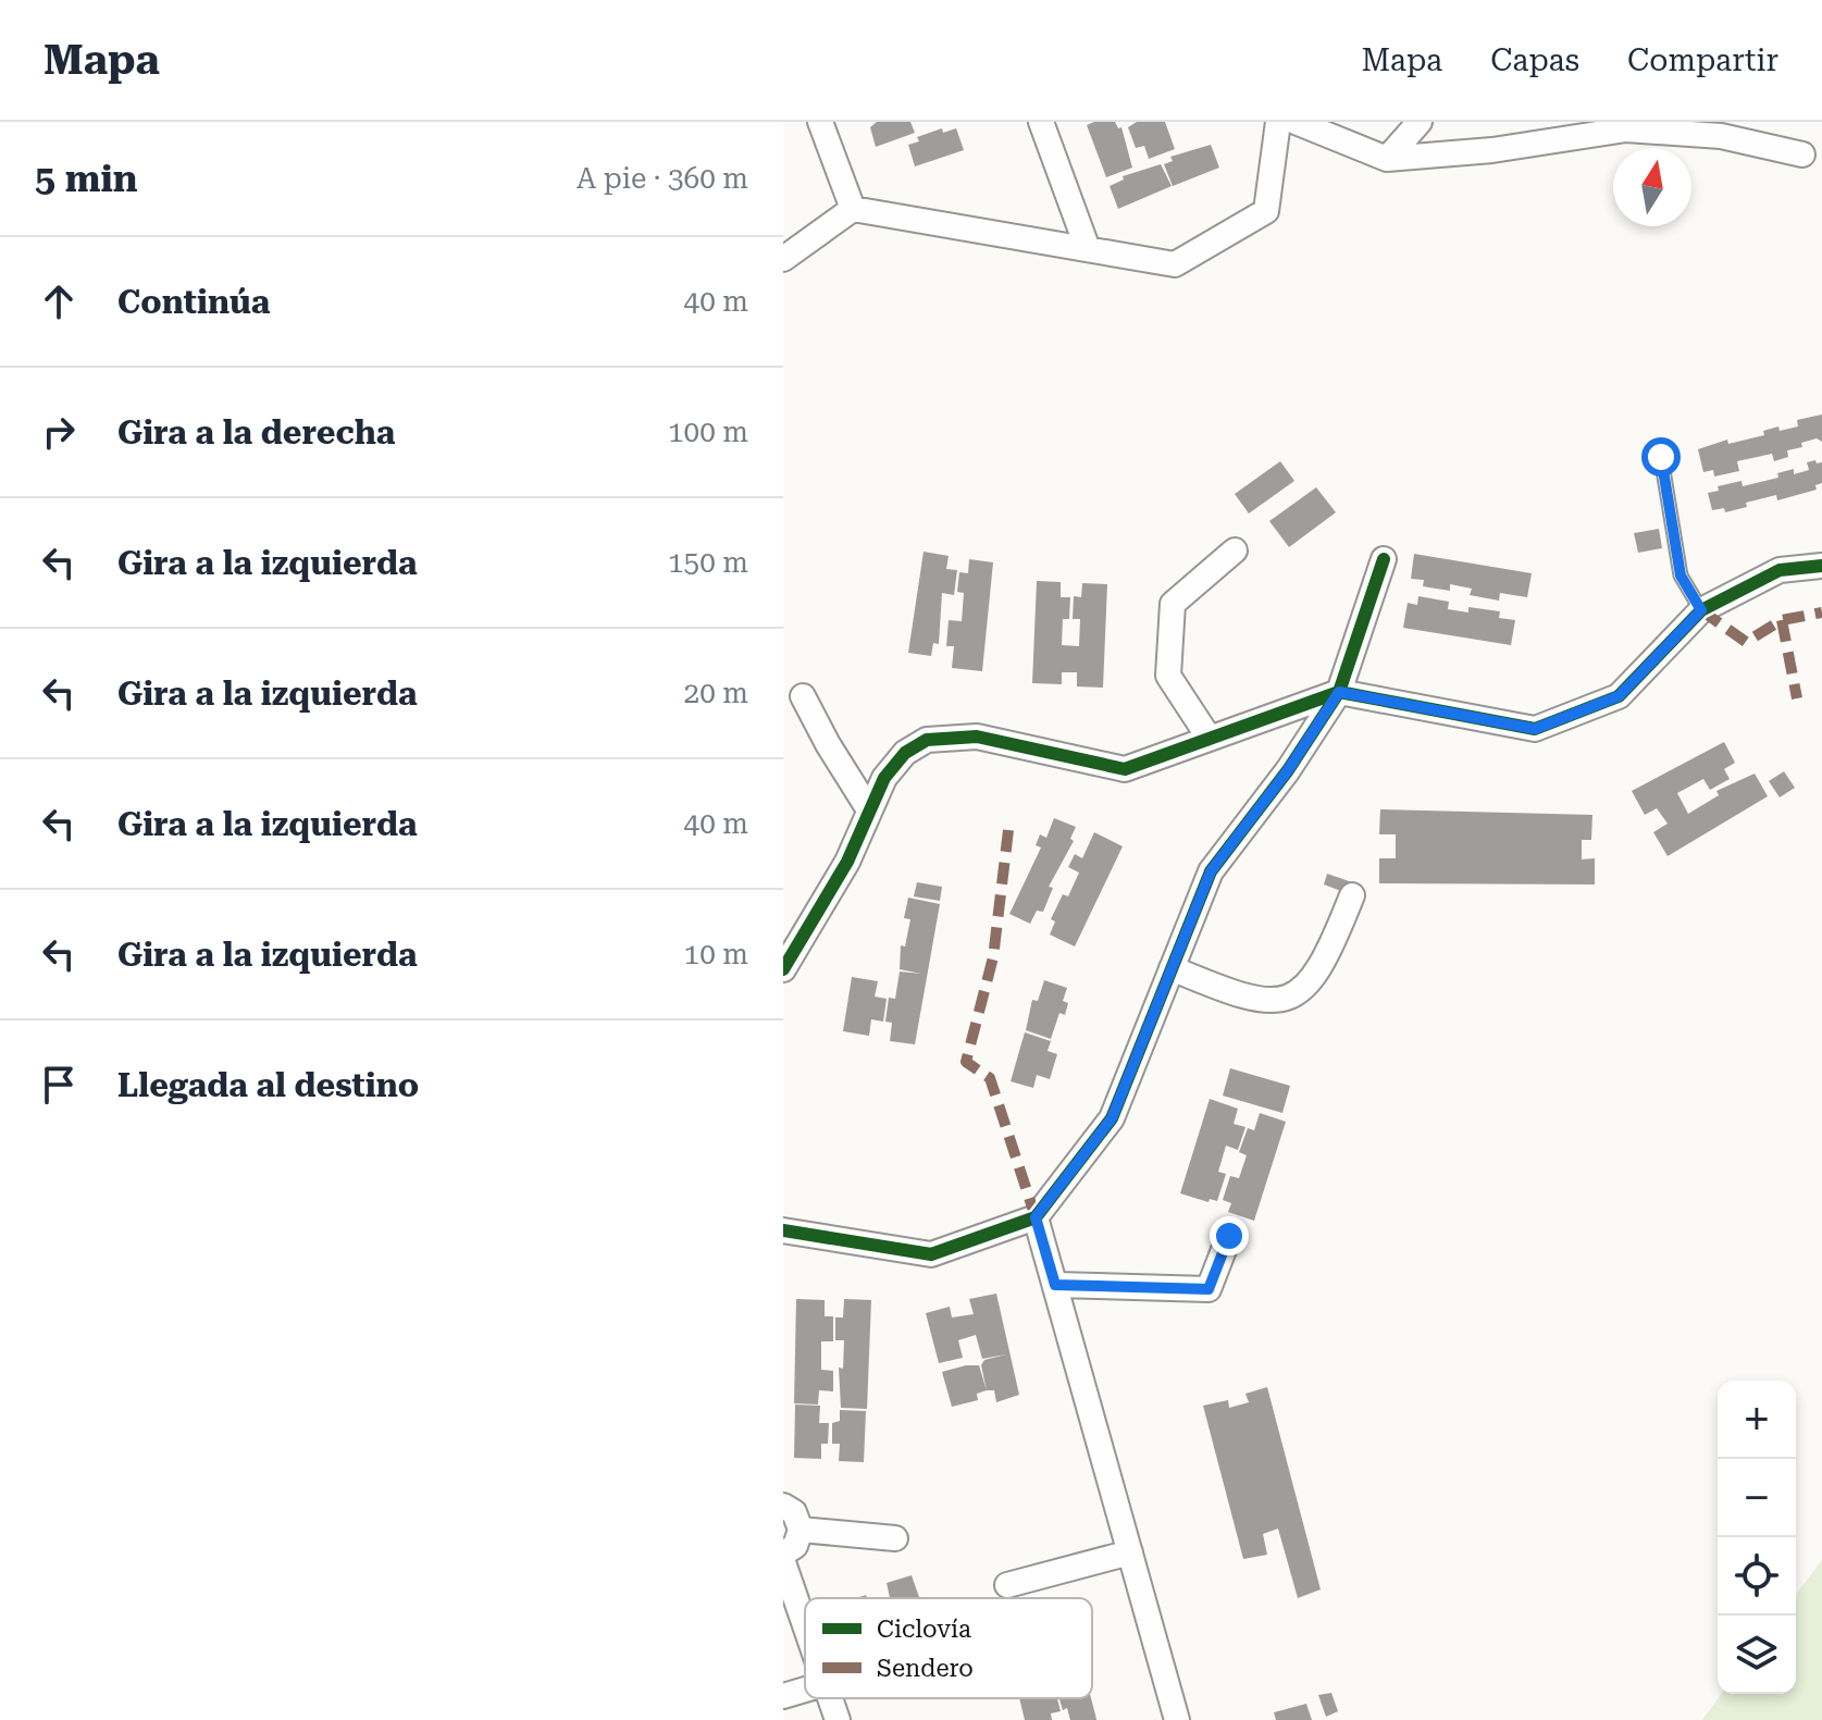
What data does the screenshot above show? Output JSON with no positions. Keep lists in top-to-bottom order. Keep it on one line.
{"legend":["Ciclovía","Sendero"],"north":"top","page":{"header":"Mapa","nav":["Mapa","Capas","Compartir"],"heading":["5 min","A pie · 360 m"],"list":[["Continúa","40 m"],["Gira a la derecha","100 m"],["Gira a la izquierda","150 m"],["Gira a la izquierda","20 m"],["Gira a la izquierda","40 m"],["Gira a la izquierda","10 m"],"Llegada al destino"],"map_buttons":["+","−"]}}
